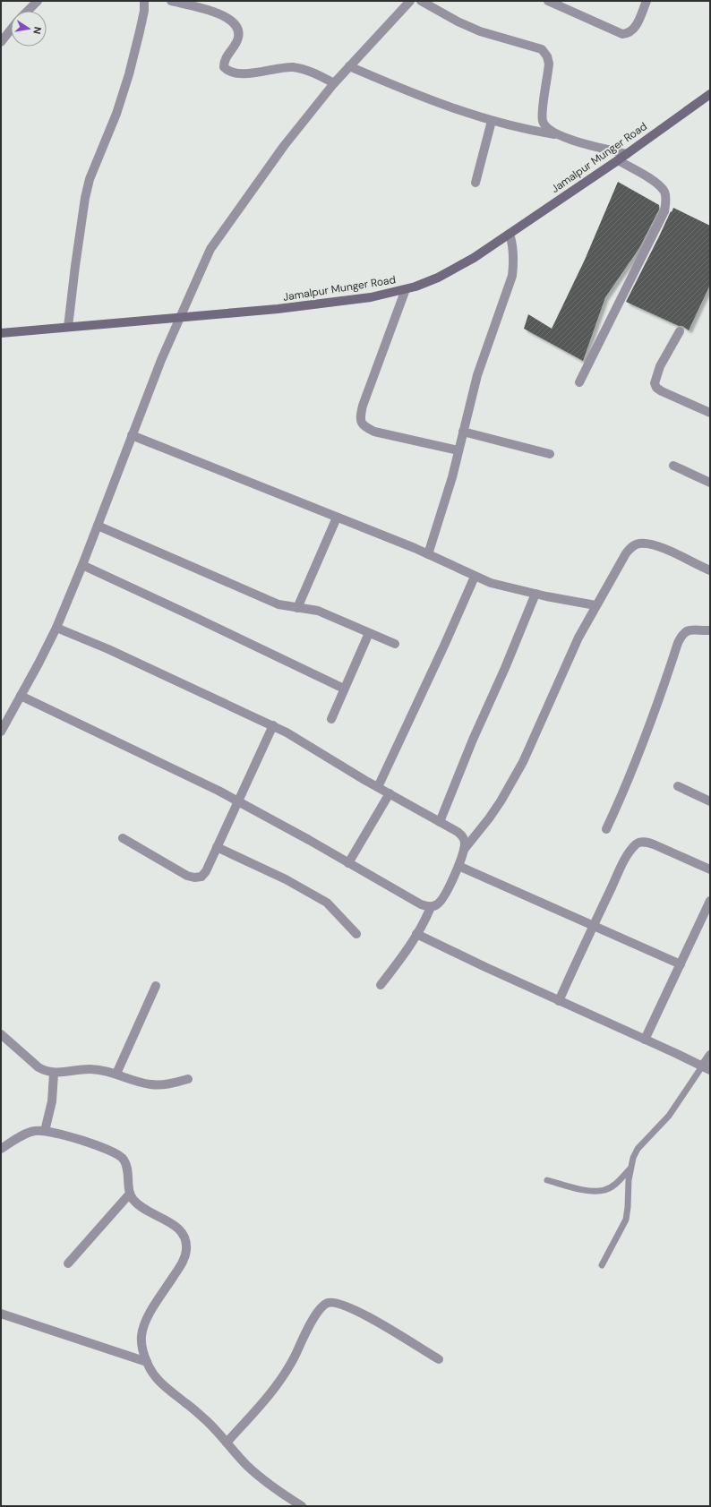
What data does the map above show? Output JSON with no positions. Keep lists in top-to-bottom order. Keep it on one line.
{"streets":{"street":["Jamalpur Munger Road"]},"north":"right"}
